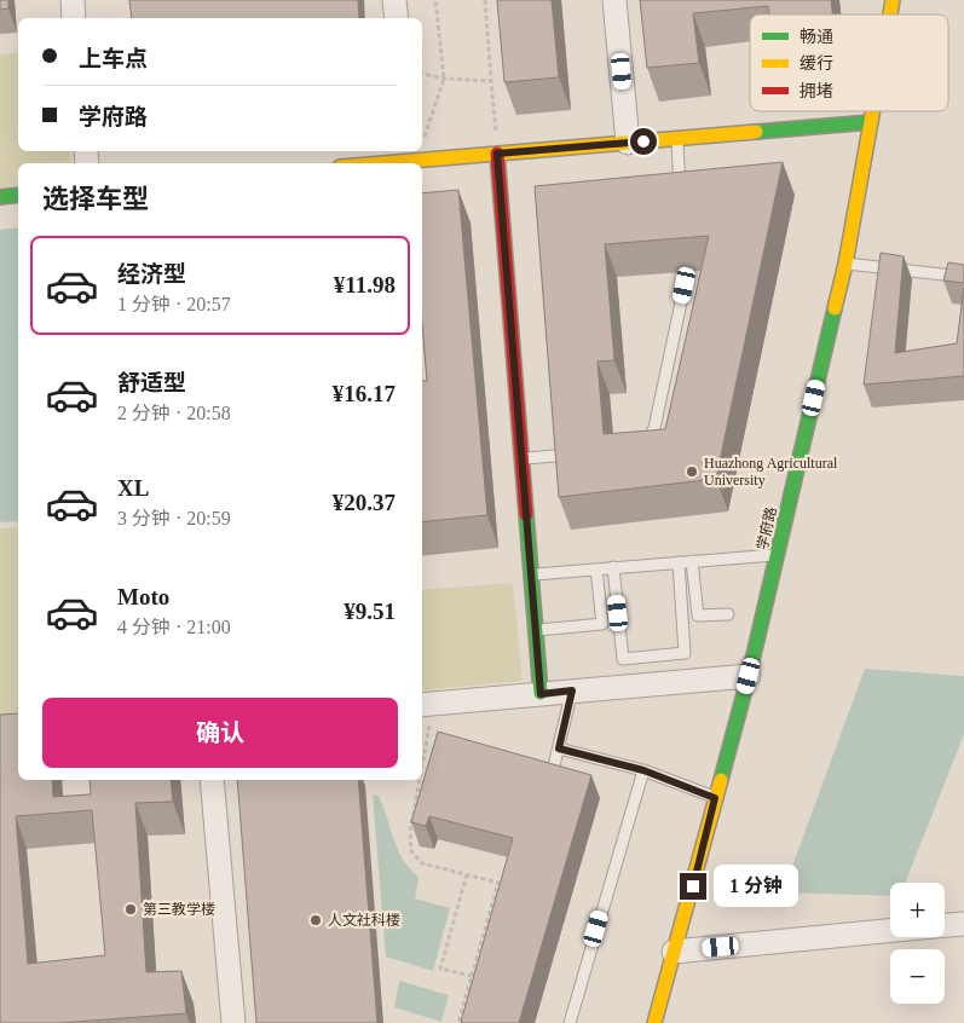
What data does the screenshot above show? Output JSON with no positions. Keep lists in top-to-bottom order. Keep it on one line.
{"streets":{"street":["学府路"]},"places":["Huazhong Agricultural University","第三教学楼","人文社科楼"],"legend":["畅通","缓行","拥堵"],"page":{"banner":["上车点","学府路"],"heading":"选择车型","list":[{"name":"经济型","note":"1 分钟 · 20:57","value":"¥11.98"},{"name":"舒适型","note":"2 分钟 · 20:58","value":"¥16.17"},{"name":"XL","note":"3 分钟 · 20:59","value":"¥20.37"},{"name":"Moto","note":"4 分钟 · 21:00","value":"¥9.51"}],"buttons":"确认","bubble":"1 分钟","map_buttons":["+","−"]}}
